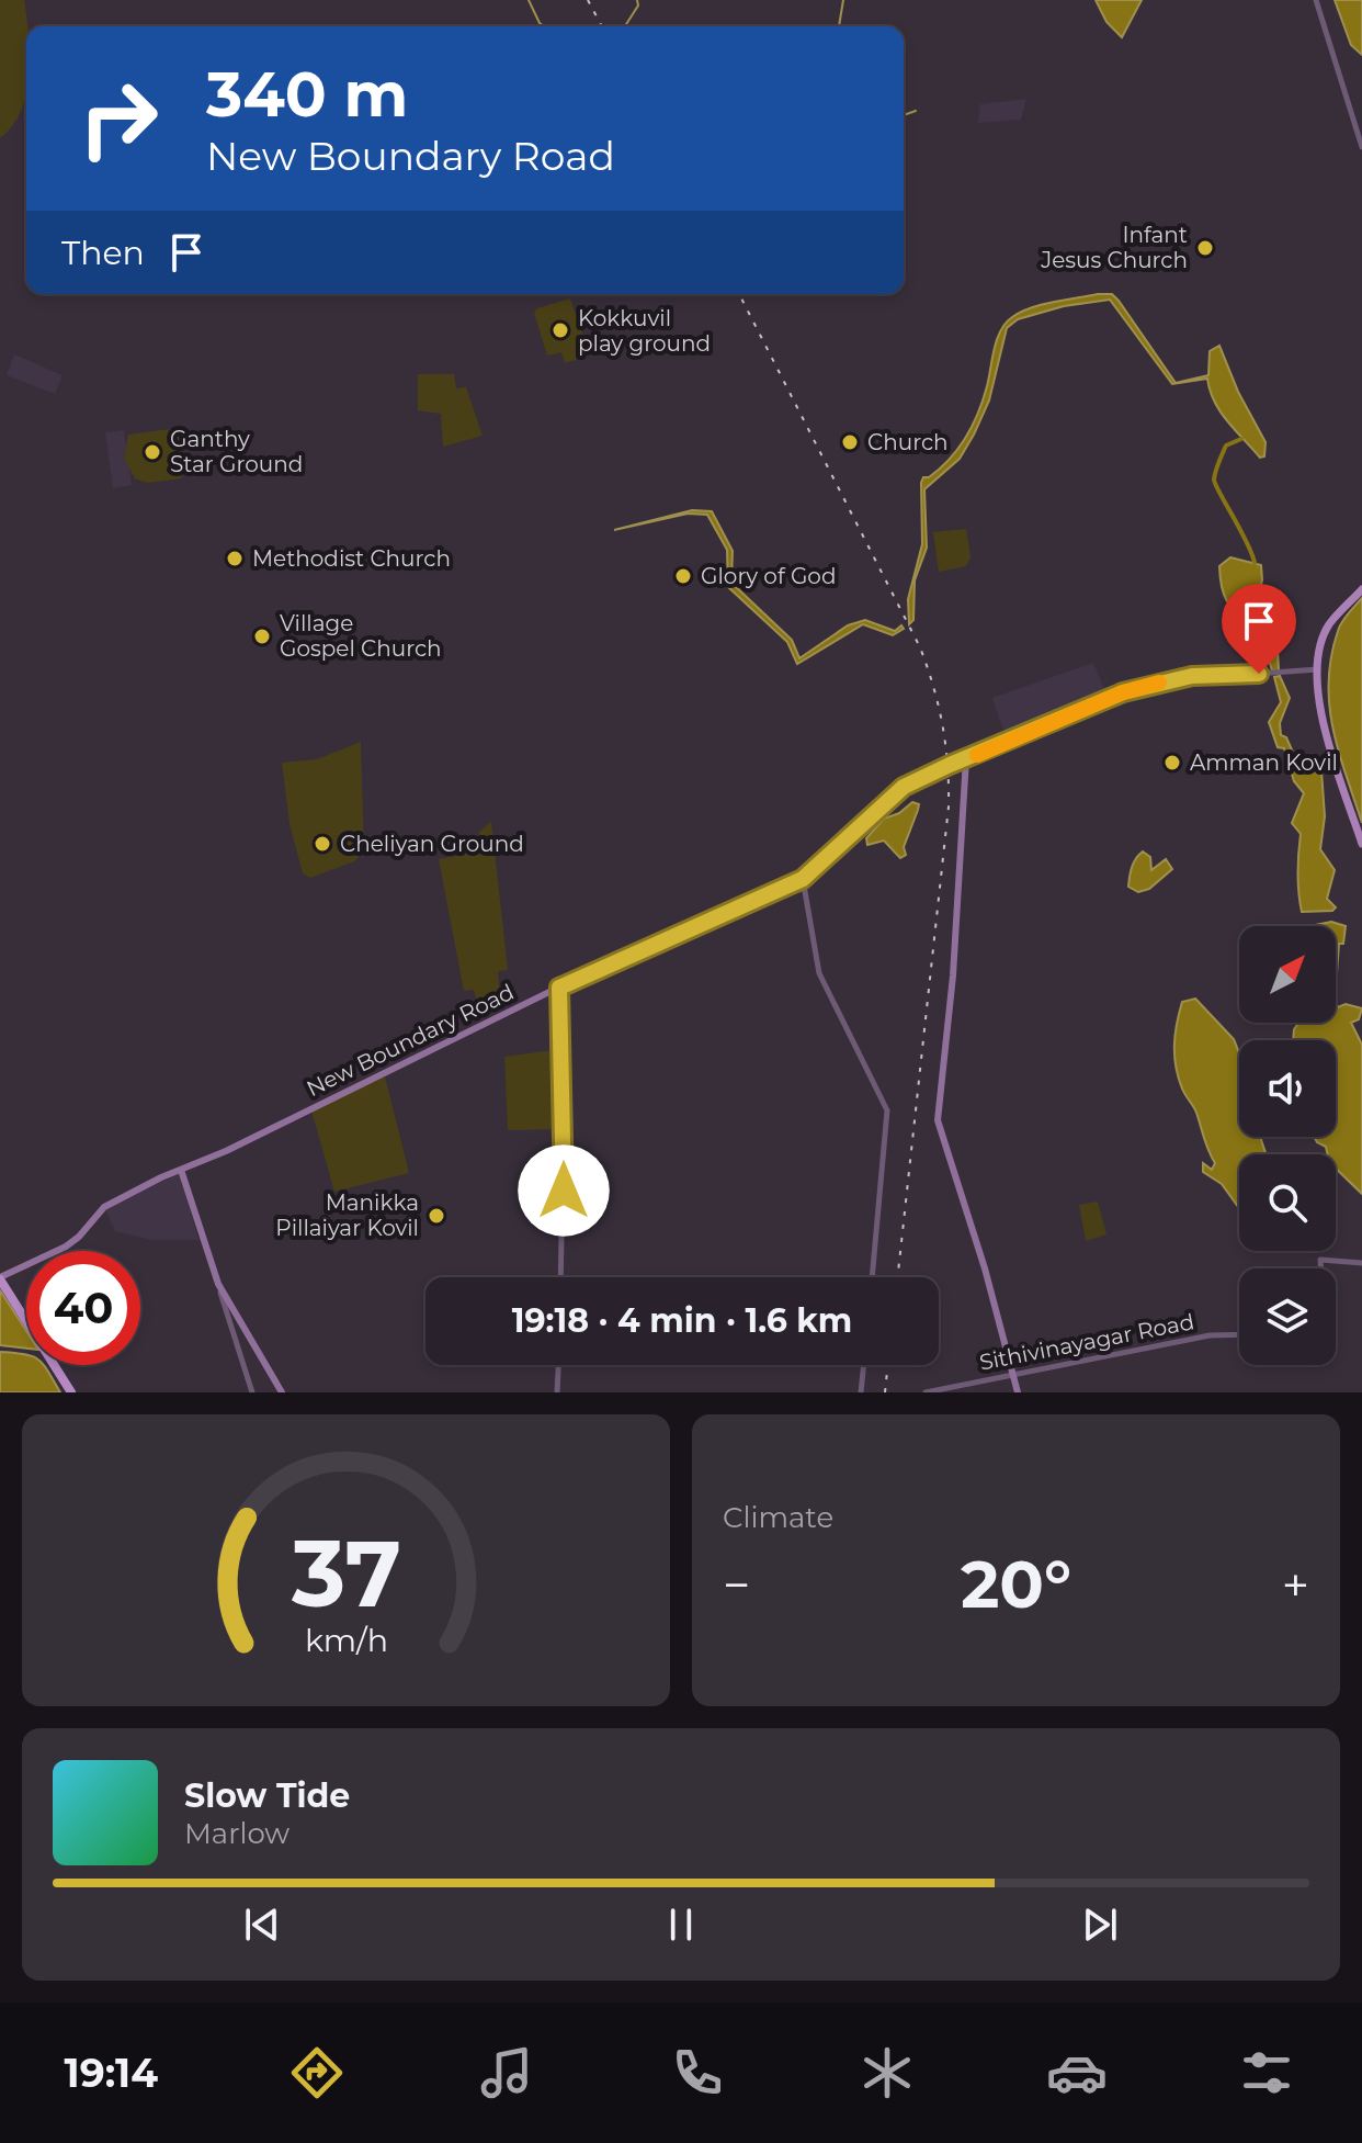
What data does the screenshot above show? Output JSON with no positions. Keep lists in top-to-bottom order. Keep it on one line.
{"streets":{"main road":["New Boundary Road"],"street":["Sithivinayagar Road"]},"places":["Infant Jesus Church","Kokkuvil play ground","Church","Ganthy Star Ground","Methodist Church","Glory of God","Village Gospel Church","Amman Kovil","Cheliyan Ground","Manikka Pillaiyar Kovil"],"north":"top right","page":{"turn":["340 m","New Boundary Road"],"then":"Then","limit":"40","trip":"19:18 · 4 min · 1.6 km","tile":"Climate","heat":["−","20°","+"],"song":["Slow Tide","Marlow"],"tabs":"19:14","gauge":["37","km/h"]}}
